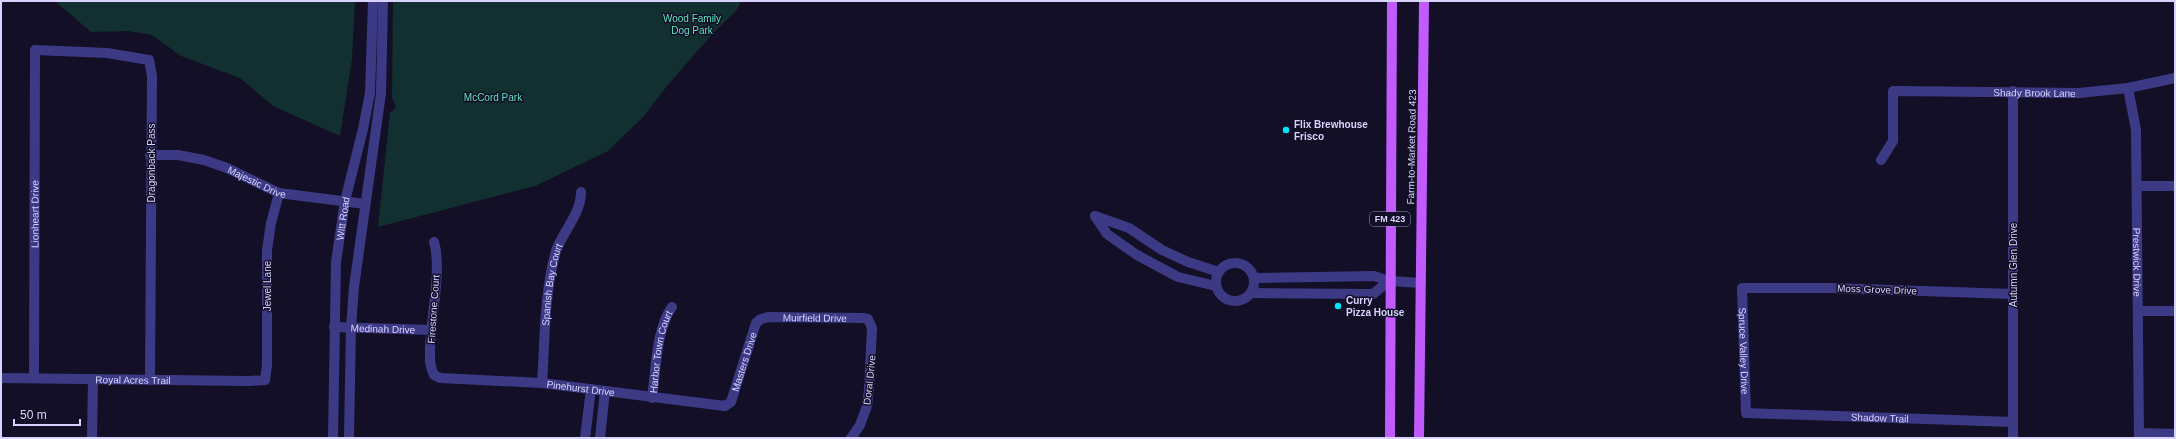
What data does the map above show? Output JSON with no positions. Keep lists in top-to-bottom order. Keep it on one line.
{"streets":{"main road":["Farm-to-Market Road 423","FM 423"],"street":["Shady Brook Lane","Dragonback Pass","Majestic Drive","Lionheart Drive","Witt Road","Prestwick Drive","Autumn Glen Drive","Spanish Bay Court","Jewel Lane","Moss Grove Drive","Firestone Court","Muirfield Drive","Medinah Drive","Spruce Valley Drive","Harbor Town Court","Masters Drive","Royal Acres Trail","Doral Drive","Pinehurst Drive","Shadow Trail"]},"crossings":[["Shady Brook Lane","Prestwick Drive"],["Shady Brook Lane","Autumn Glen Drive"],["Dragonback Pass","Majestic Drive"],["Dragonback Pass","Lionheart Drive"],["Dragonback Pass","Royal Acres Trail"],["Majestic Drive","Witt Road"],["Majestic Drive","Jewel Lane"],["Lionheart Drive","Royal Acres Trail"],["Witt Road","Medinah Drive"],["Autumn Glen Drive","Moss Grove Drive"],["Autumn Glen Drive","Shadow Trail"],["Spanish Bay Court","Pinehurst Drive"],["Jewel Lane","Royal Acres Trail"],["Moss Grove Drive","Spruce Valley Drive"],["Firestone Court","Medinah Drive"],["Firestone Court","Pinehurst Drive"],["Muirfield Drive","Masters Drive"],["Muirfield Drive","Doral Drive"],["Spruce Valley Drive","Shadow Trail"],["Harbor Town Court","Pinehurst Drive"],["Masters Drive","Pinehurst Drive"]],"parks":["Wood Family Dog Park","McCord Park"],"places":["Flix Brewhouse Frisco","Curry Pizza House"],"scale_bar":"50 m"}
